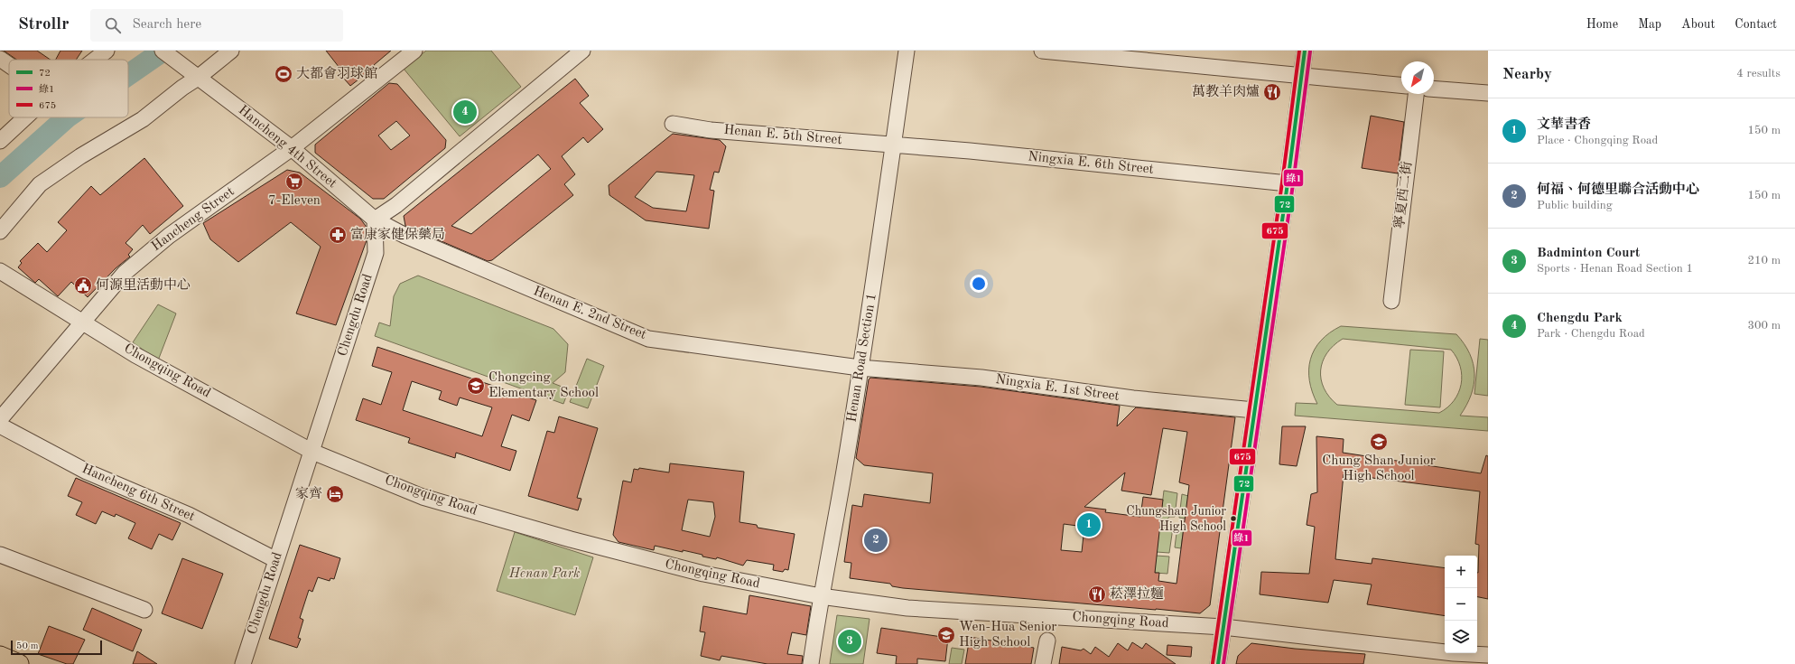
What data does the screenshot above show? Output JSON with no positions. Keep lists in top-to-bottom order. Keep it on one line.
{"streets":{"street":["Henan E. 5th Street","Hancheng 4th Street","Ningxia E. 6th Street","寧夏西二街","Hancheng Street","Henan E. 2nd Street","Chengdu Road","Henan Road Section 1","Chongqing Road","Ningxia E. 1st Street","Hancheng 6th Street"]},"crossings":[["Henan E. 5th Street","Ningxia E. 6th Street"],["Henan E. 5th Street","Henan Road Section 1"],["Hancheng 4th Street","Hancheng Street"],["Hancheng 4th Street","Henan E. 2nd Street"],["Hancheng 4th Street","Chengdu Road"],["Ningxia E. 6th Street","Henan Road Section 1"],["Hancheng Street","Chongqing Road"],["Henan E. 2nd Street","Chengdu Road"],["Henan E. 2nd Street","Henan Road Section 1"],["Henan E. 2nd Street","Ningxia E. 1st Street"],["Chengdu Road","Chongqing Road"],["Chengdu Road","Hancheng 6th Street"],["Henan Road Section 1","Chongqing Road"],["Henan Road Section 1","Ningxia E. 1st Street"]],"parks":["Henan Park"],"places":{"sports":["大都會羽球館"],"restaurant":["萬教羊肉爐","菘澤拉麵"],"supermarket":["7-Eleven"],"pharmacy":["富康家健保藥局"],"public building":["何源里活動中心"],"school or university":["Chongcing Elementary School","Chung Shan Junior High School","Wen-Hua Senior High School"],"hotel":["家齊"],"other":["Chungshan Junior High School"]},"lines":["transit line 72","transit line 675","transit line 綠1"],"legend":["72","綠1","675"],"scale_bar":"50 m","north":"bottom left","page":{"header":"Strollr","search":"Search here","nav":["Home","Map","About","Contact"],"heading":["Nearby","4 results"],"list":[{"mark":"1","name":"文華書香","note":"Place · Chongqing Road","value":"150 m"},{"mark":"2","name":"何福、何德里聯合活動中心","note":"Public building","value":"150 m"},{"mark":"3","name":"Badminton Court","note":"Sports · Henan Road Section 1","value":"210 m"},{"mark":"4","name":"Chengdu Park","note":"Park · Chengdu Road","value":"300 m"}],"pins":["4","1","2","3"],"map_buttons":["+","−"],"scale":"50 m"}}
